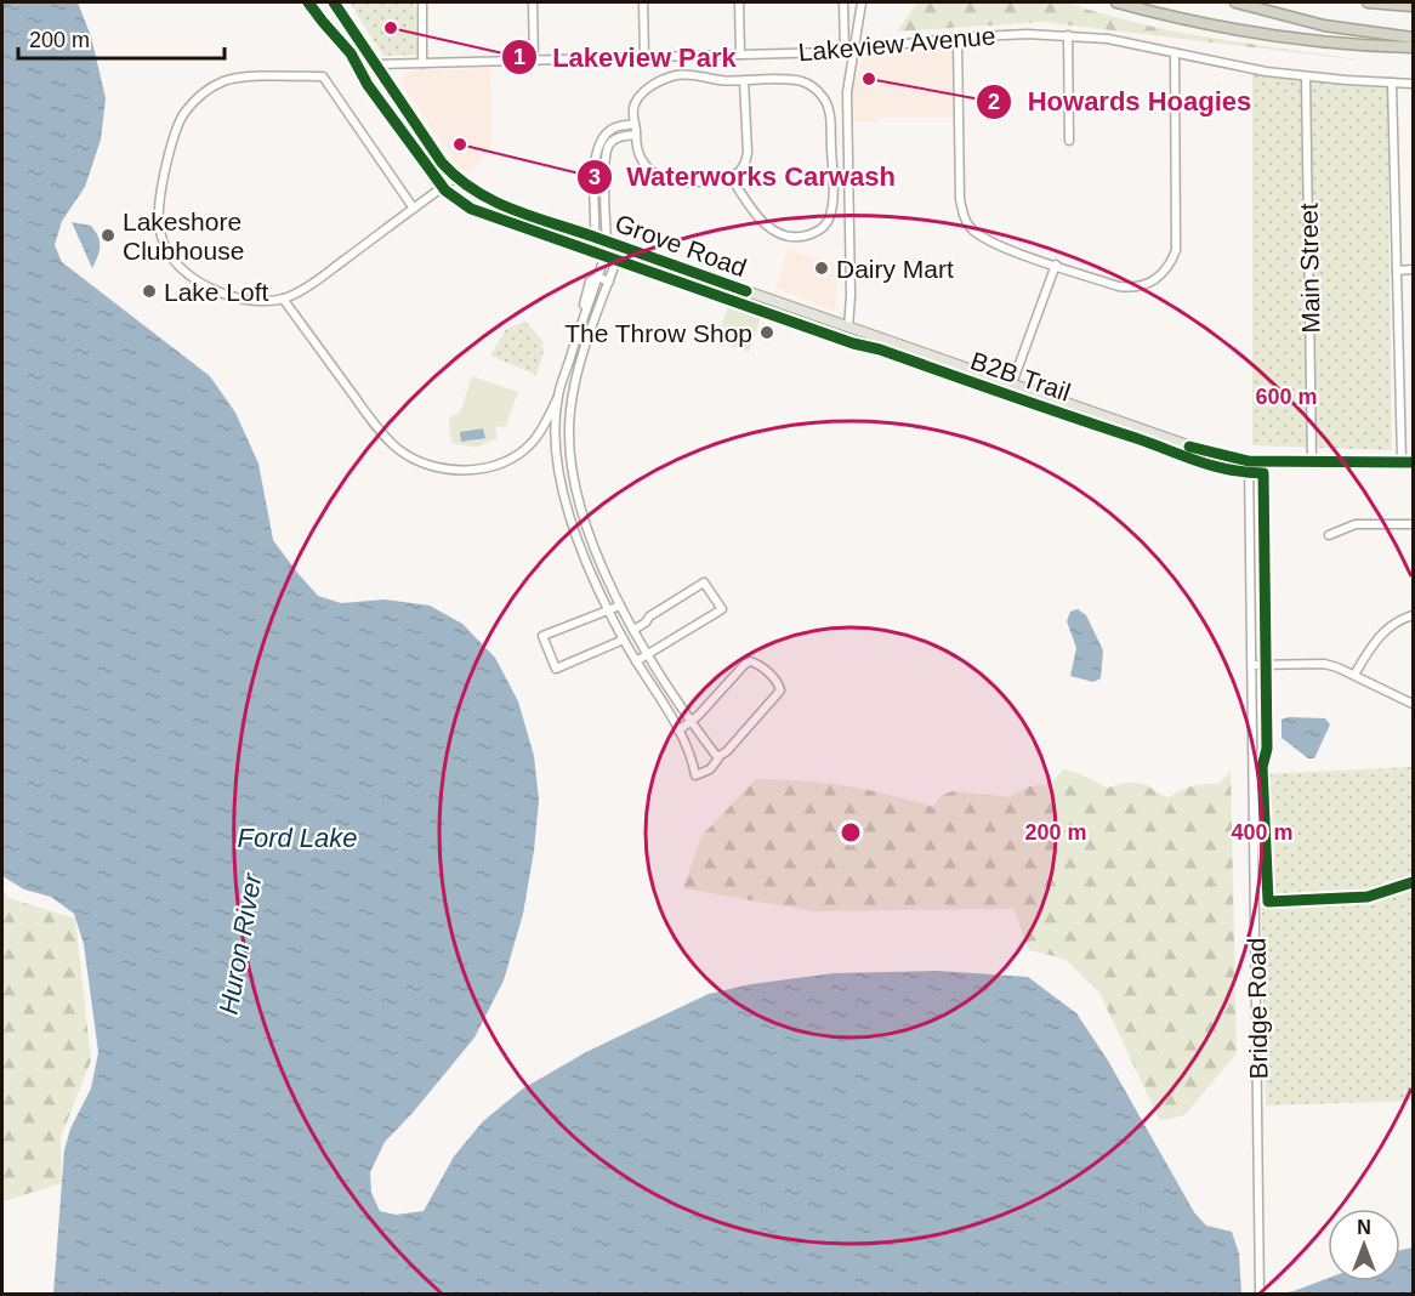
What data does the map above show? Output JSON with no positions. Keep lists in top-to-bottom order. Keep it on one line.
{"streets":{"main road":["Grove Road"],"street":["Lakeview Avenue","Main Street","Bridge Road"],"cycle path":["B2B Trail"]},"crossings":[["Lakeview Avenue","Grove Road"],["Lakeview Avenue","Main Street"],["Grove Road","Main Street"],["Grove Road","Bridge Road"]],"water":["Ford Lake","Huron River"],"places":["Lakeview Park","Howards Hoagies","Waterworks Carwash","Lakeshore Clubhouse","Dairy Mart","Lake Loft","The Throw Shop"],"scale_bar":"200 m","north":"top","rings":["600 m","200 m","400 m"]}
